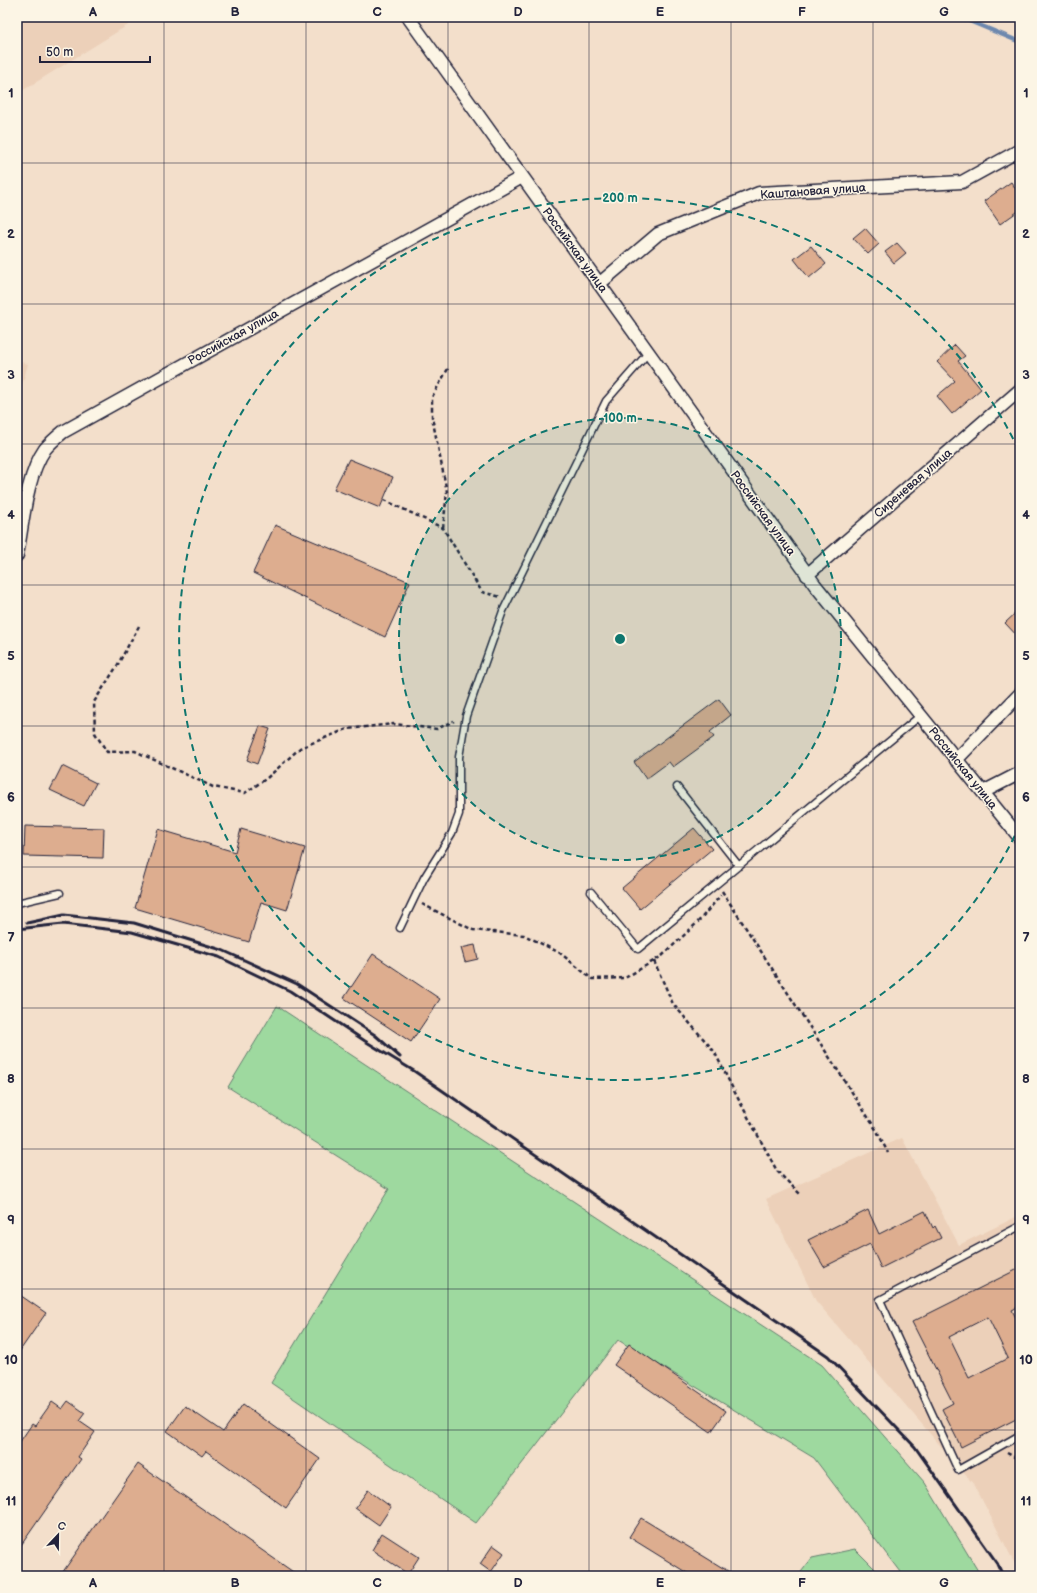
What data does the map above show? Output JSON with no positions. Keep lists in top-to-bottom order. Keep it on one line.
{"streets":{"street":["Каштановая улица","Российская улица","Сиреневая улица"]},"crossings":[["Каштановая улица","Российская улица"],["Российская улица","Сиреневая улица"]],"scale_bar":"50 m","north":"top","grid":{"columns":["A","B","C","D","E","F","G"],"rows":["1","2","3","4","5","6","7","8","9","10","11"]},"rings":["200 m","100 m"]}
